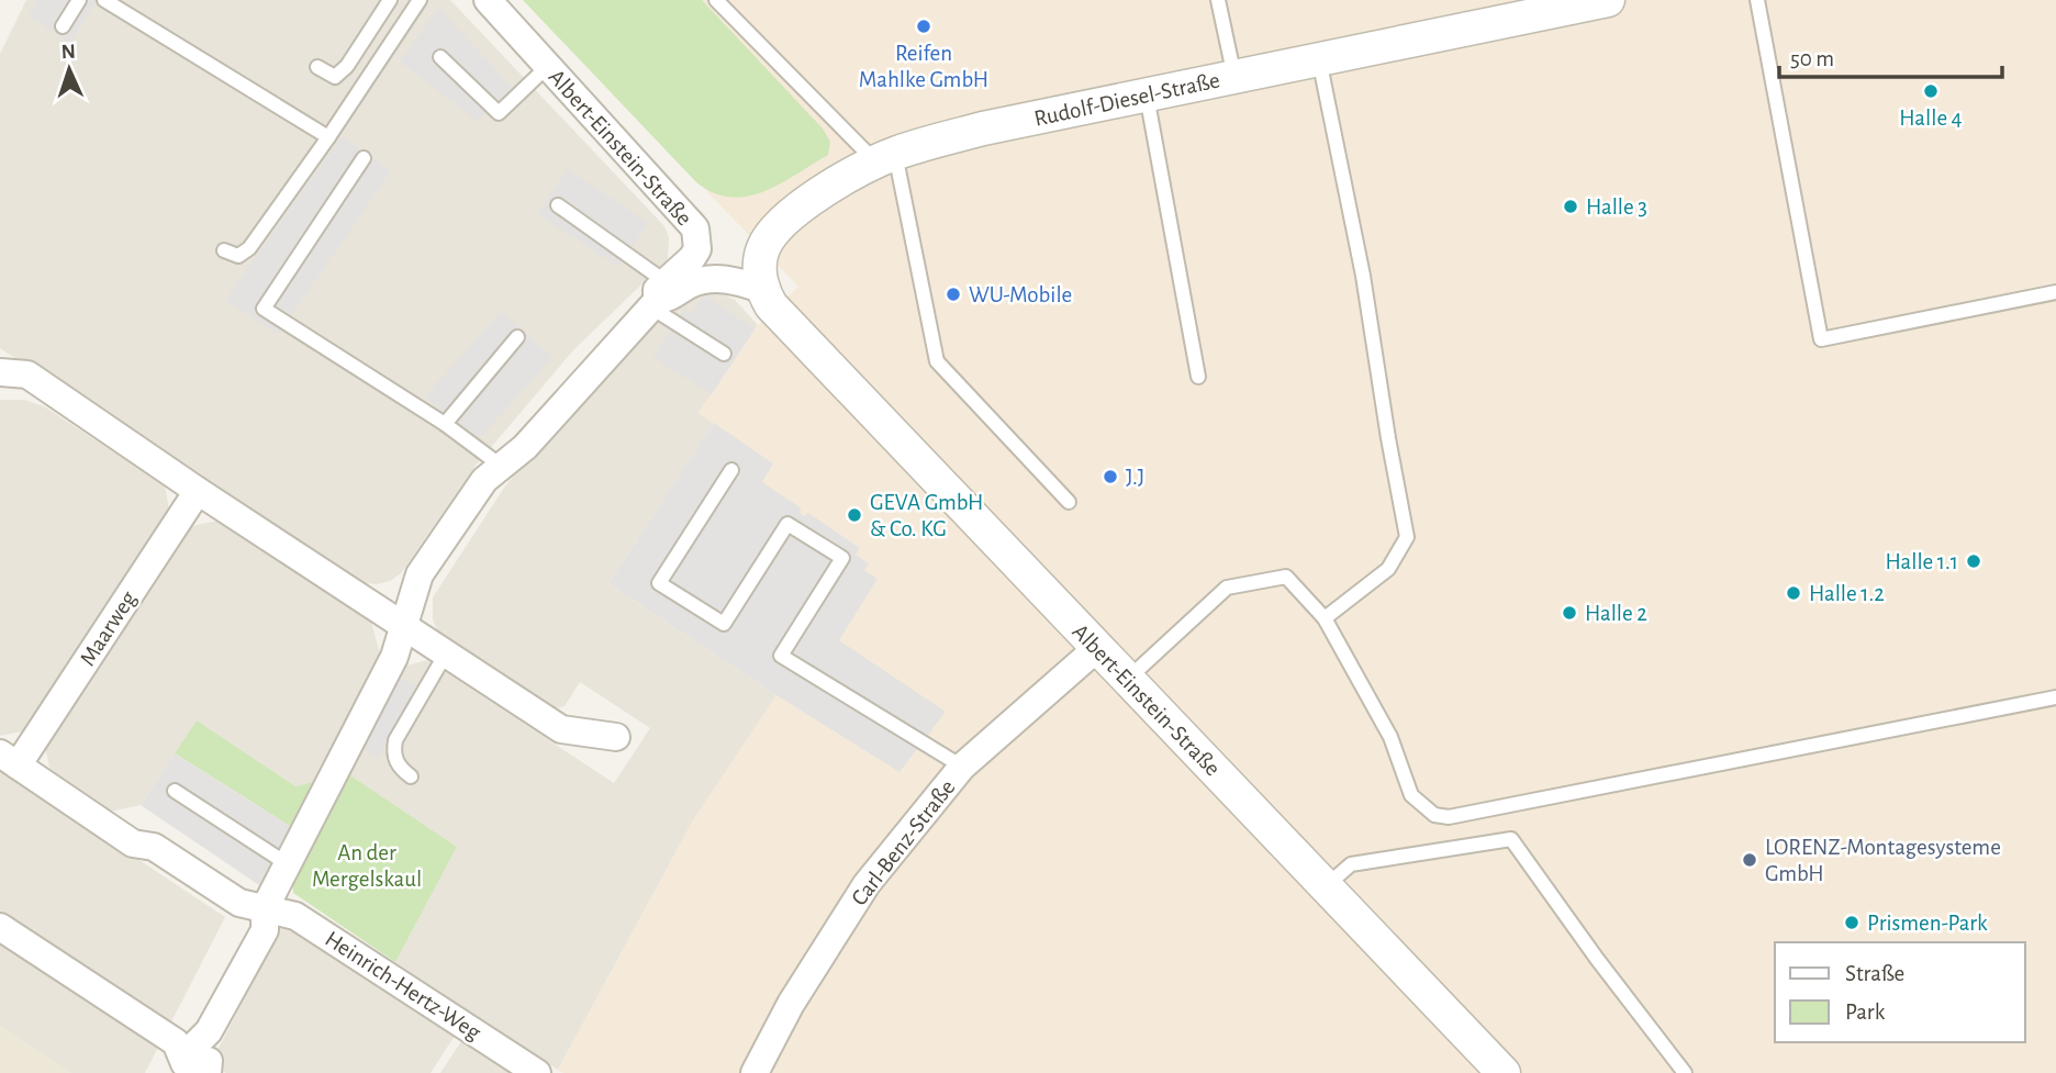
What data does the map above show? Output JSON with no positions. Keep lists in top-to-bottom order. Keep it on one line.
{"streets":{"street":["Rudolf-Diesel-Straße","Albert-Einstein-Straße","Maarweg","Carl-Benz-Straße","Heinrich-Hertz-Weg"]},"crossings":[["Rudolf-Diesel-Straße","Albert-Einstein-Straße"],["Albert-Einstein-Straße","Carl-Benz-Straße"],["Maarweg","Heinrich-Hertz-Weg"]],"parks":["An der Mergelskaul"],"places":["Reifen Mahlke GmbH","Halle 4","Halle 3","WU-Mobile","J.J","GEVA GmbH & Co. KG","Halle 1.1","Halle 1.2","Halle 2","LORENZ-Montagesysteme GmbH","Prismen-Park"],"legend":["Straße","Park"],"scale_bar":"50 m","north":"top"}
